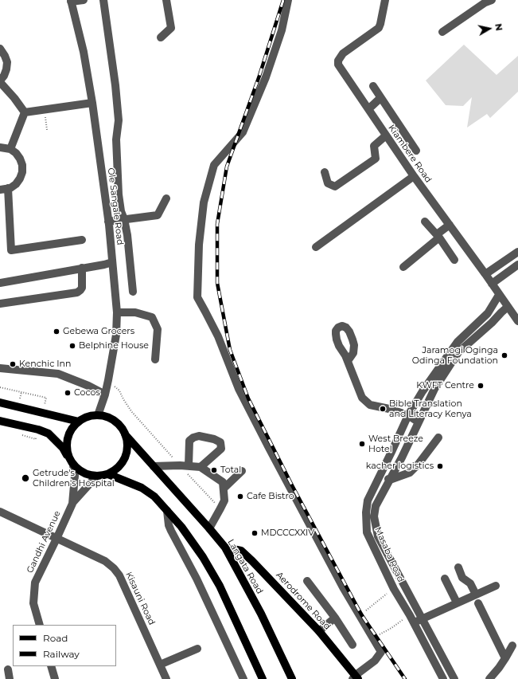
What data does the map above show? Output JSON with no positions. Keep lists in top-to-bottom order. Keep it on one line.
{"streets":{"main road":["Langata Road","Aerodrome Road"],"street":["Kiambere Road","Ole Sangale Road","Gandhi Avenue","Masaba Road","Kisauni Road"]},"crossings":[["Kiambere Road","Masaba Road"],["Ole Sangale Road","Gandhi Avenue"],["Ole Sangale Road","Langata Road"],["Gandhi Avenue","Langata Road"],["Gandhi Avenue","Kisauni Road"],["Langata Road","Aerodrome Road"]],"places":["Gebewa Grocers","Belphine House","Jaramogi Oginga Odinga Foundation","Kenchic Inn","KWFT Centre","Cocos","Bible Translation and Literacy Kenya","West Breeze Hotel","kacher logistics","Total","Getrude's Children's Hospital","Cafe Bistro","MDCCCXXIV"],"legend":["Road","Railway"],"north":"right"}
